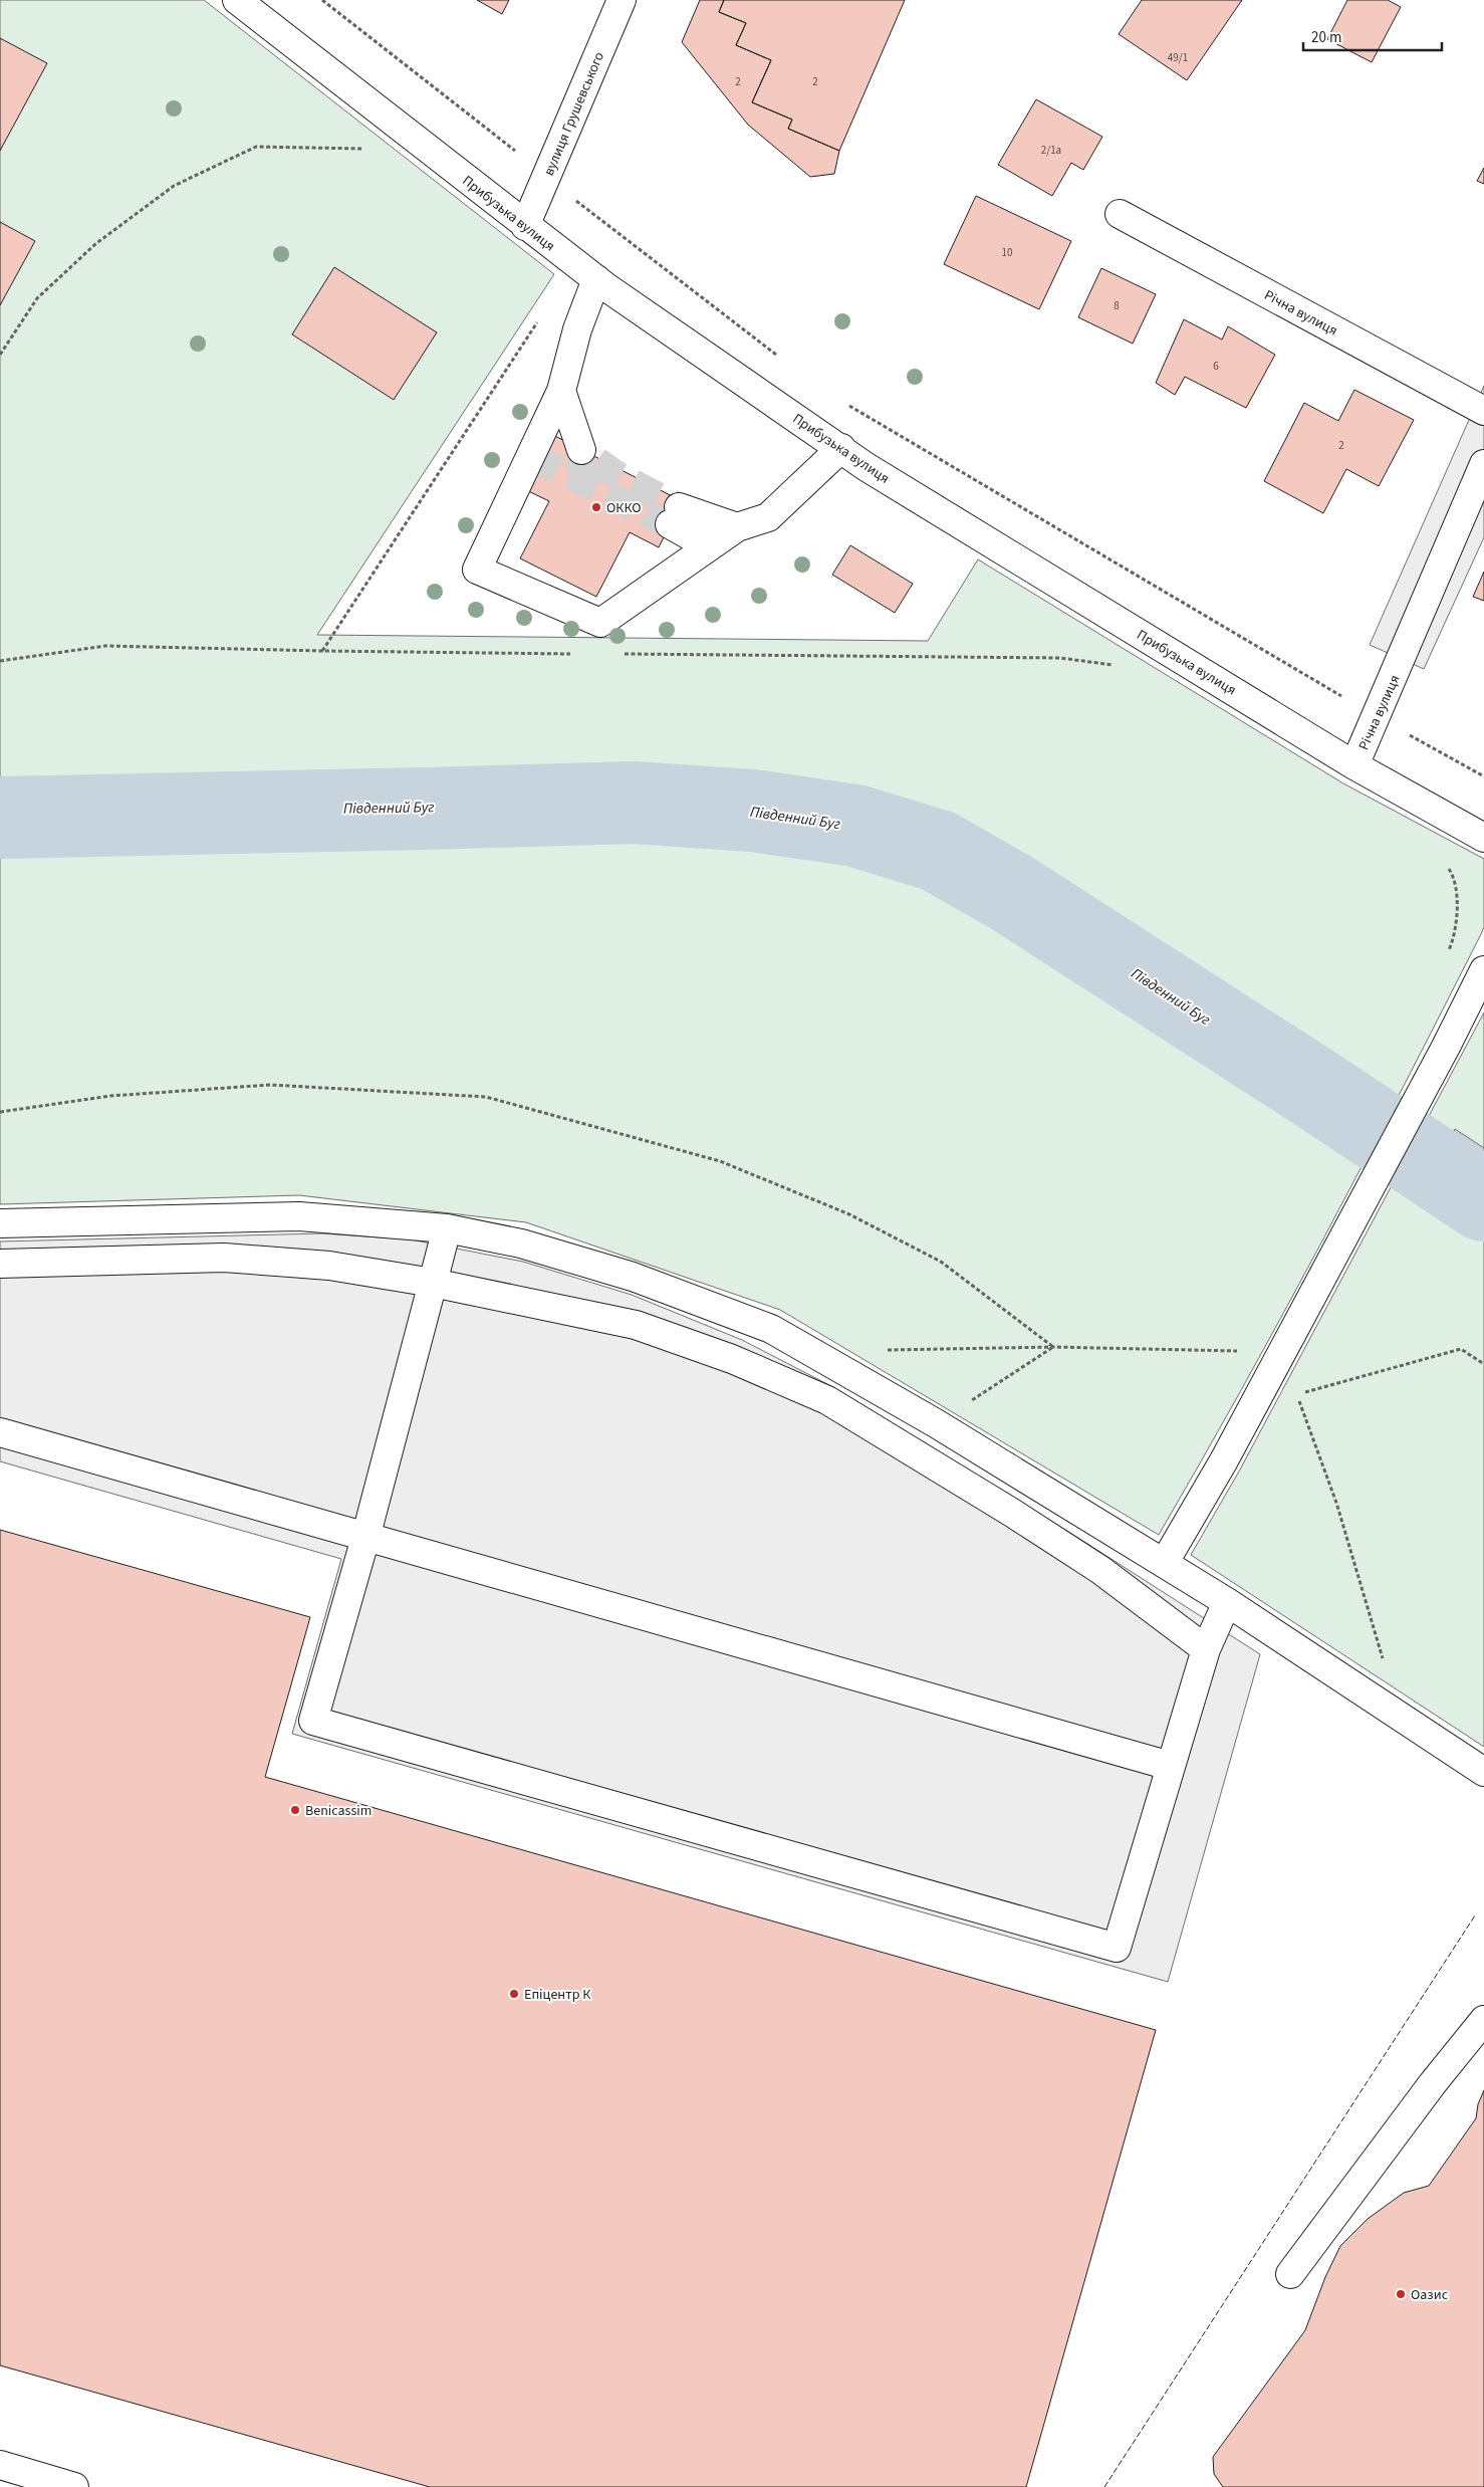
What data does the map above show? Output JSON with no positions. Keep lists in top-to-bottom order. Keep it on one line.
{"streets":{"street":["вулиця Грушевського","Прибузька вулиця","Річна вулиця"]},"crossings":[["вулиця Грушевського","Прибузька вулиця"],["Прибузька вулиця","Річна вулиця"]],"water":["Південний Буг"],"places":["ОККО","Benicassim","Епіцентр К","Оазис"],"house_numbers":["49/1","2","2","2/1а","10","8","6","2"],"scale_bar":"20 m"}
